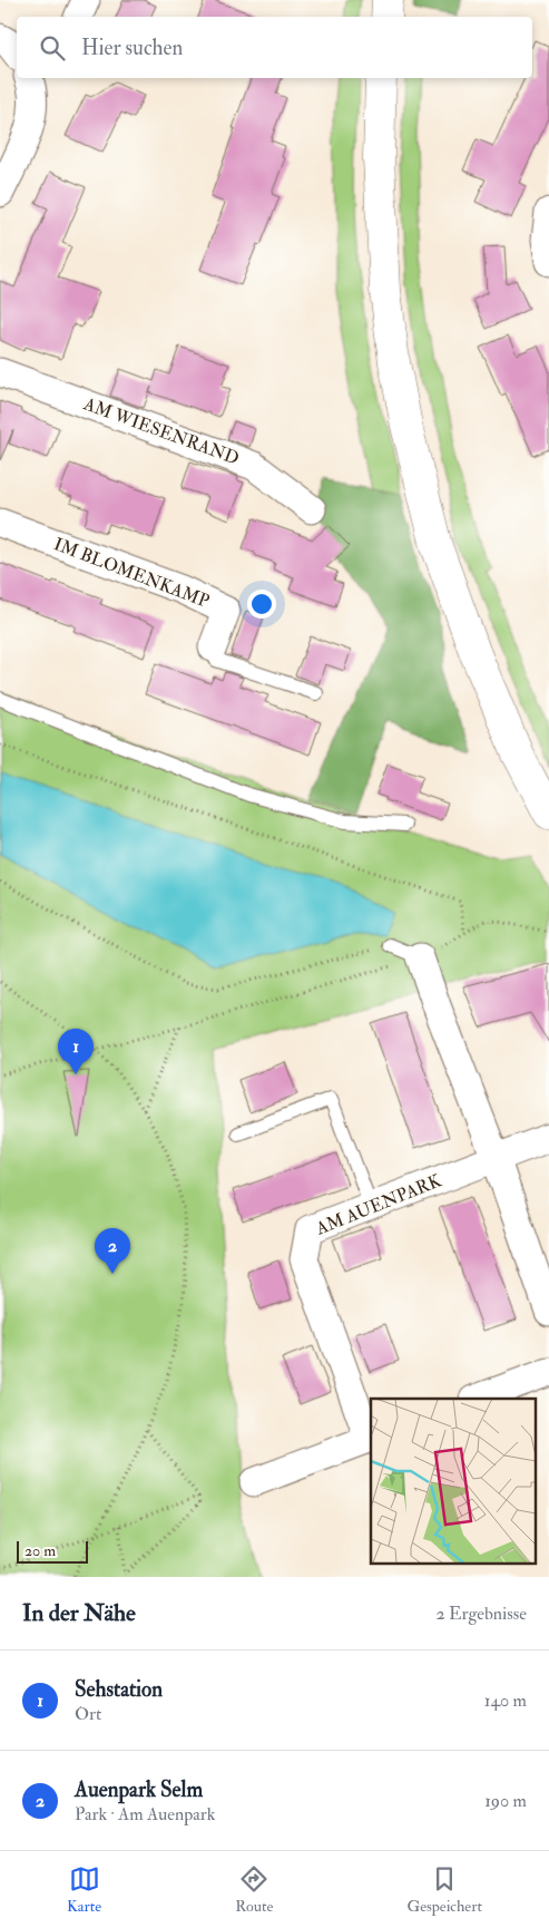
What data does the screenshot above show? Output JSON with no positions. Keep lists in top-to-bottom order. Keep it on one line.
{"streets":{"street":["AM WIESENRAND","IM BLOMENKAMP","AM AUENPARK"]},"scale_bar":"20 m","page":{"search":"Hier suchen","pins":["1","2"],"scale":"20 m","heading":["In der Nähe","2 Ergebnisse"],"list":[{"mark":"1","name":"Sehstation","note":"Ort","value":"140 m"},{"mark":"2","name":"Auenpark Selm","note":"Park · Am Auenpark","value":"190 m"}],"nav":["Karte","Route","Gespeichert"]}}
